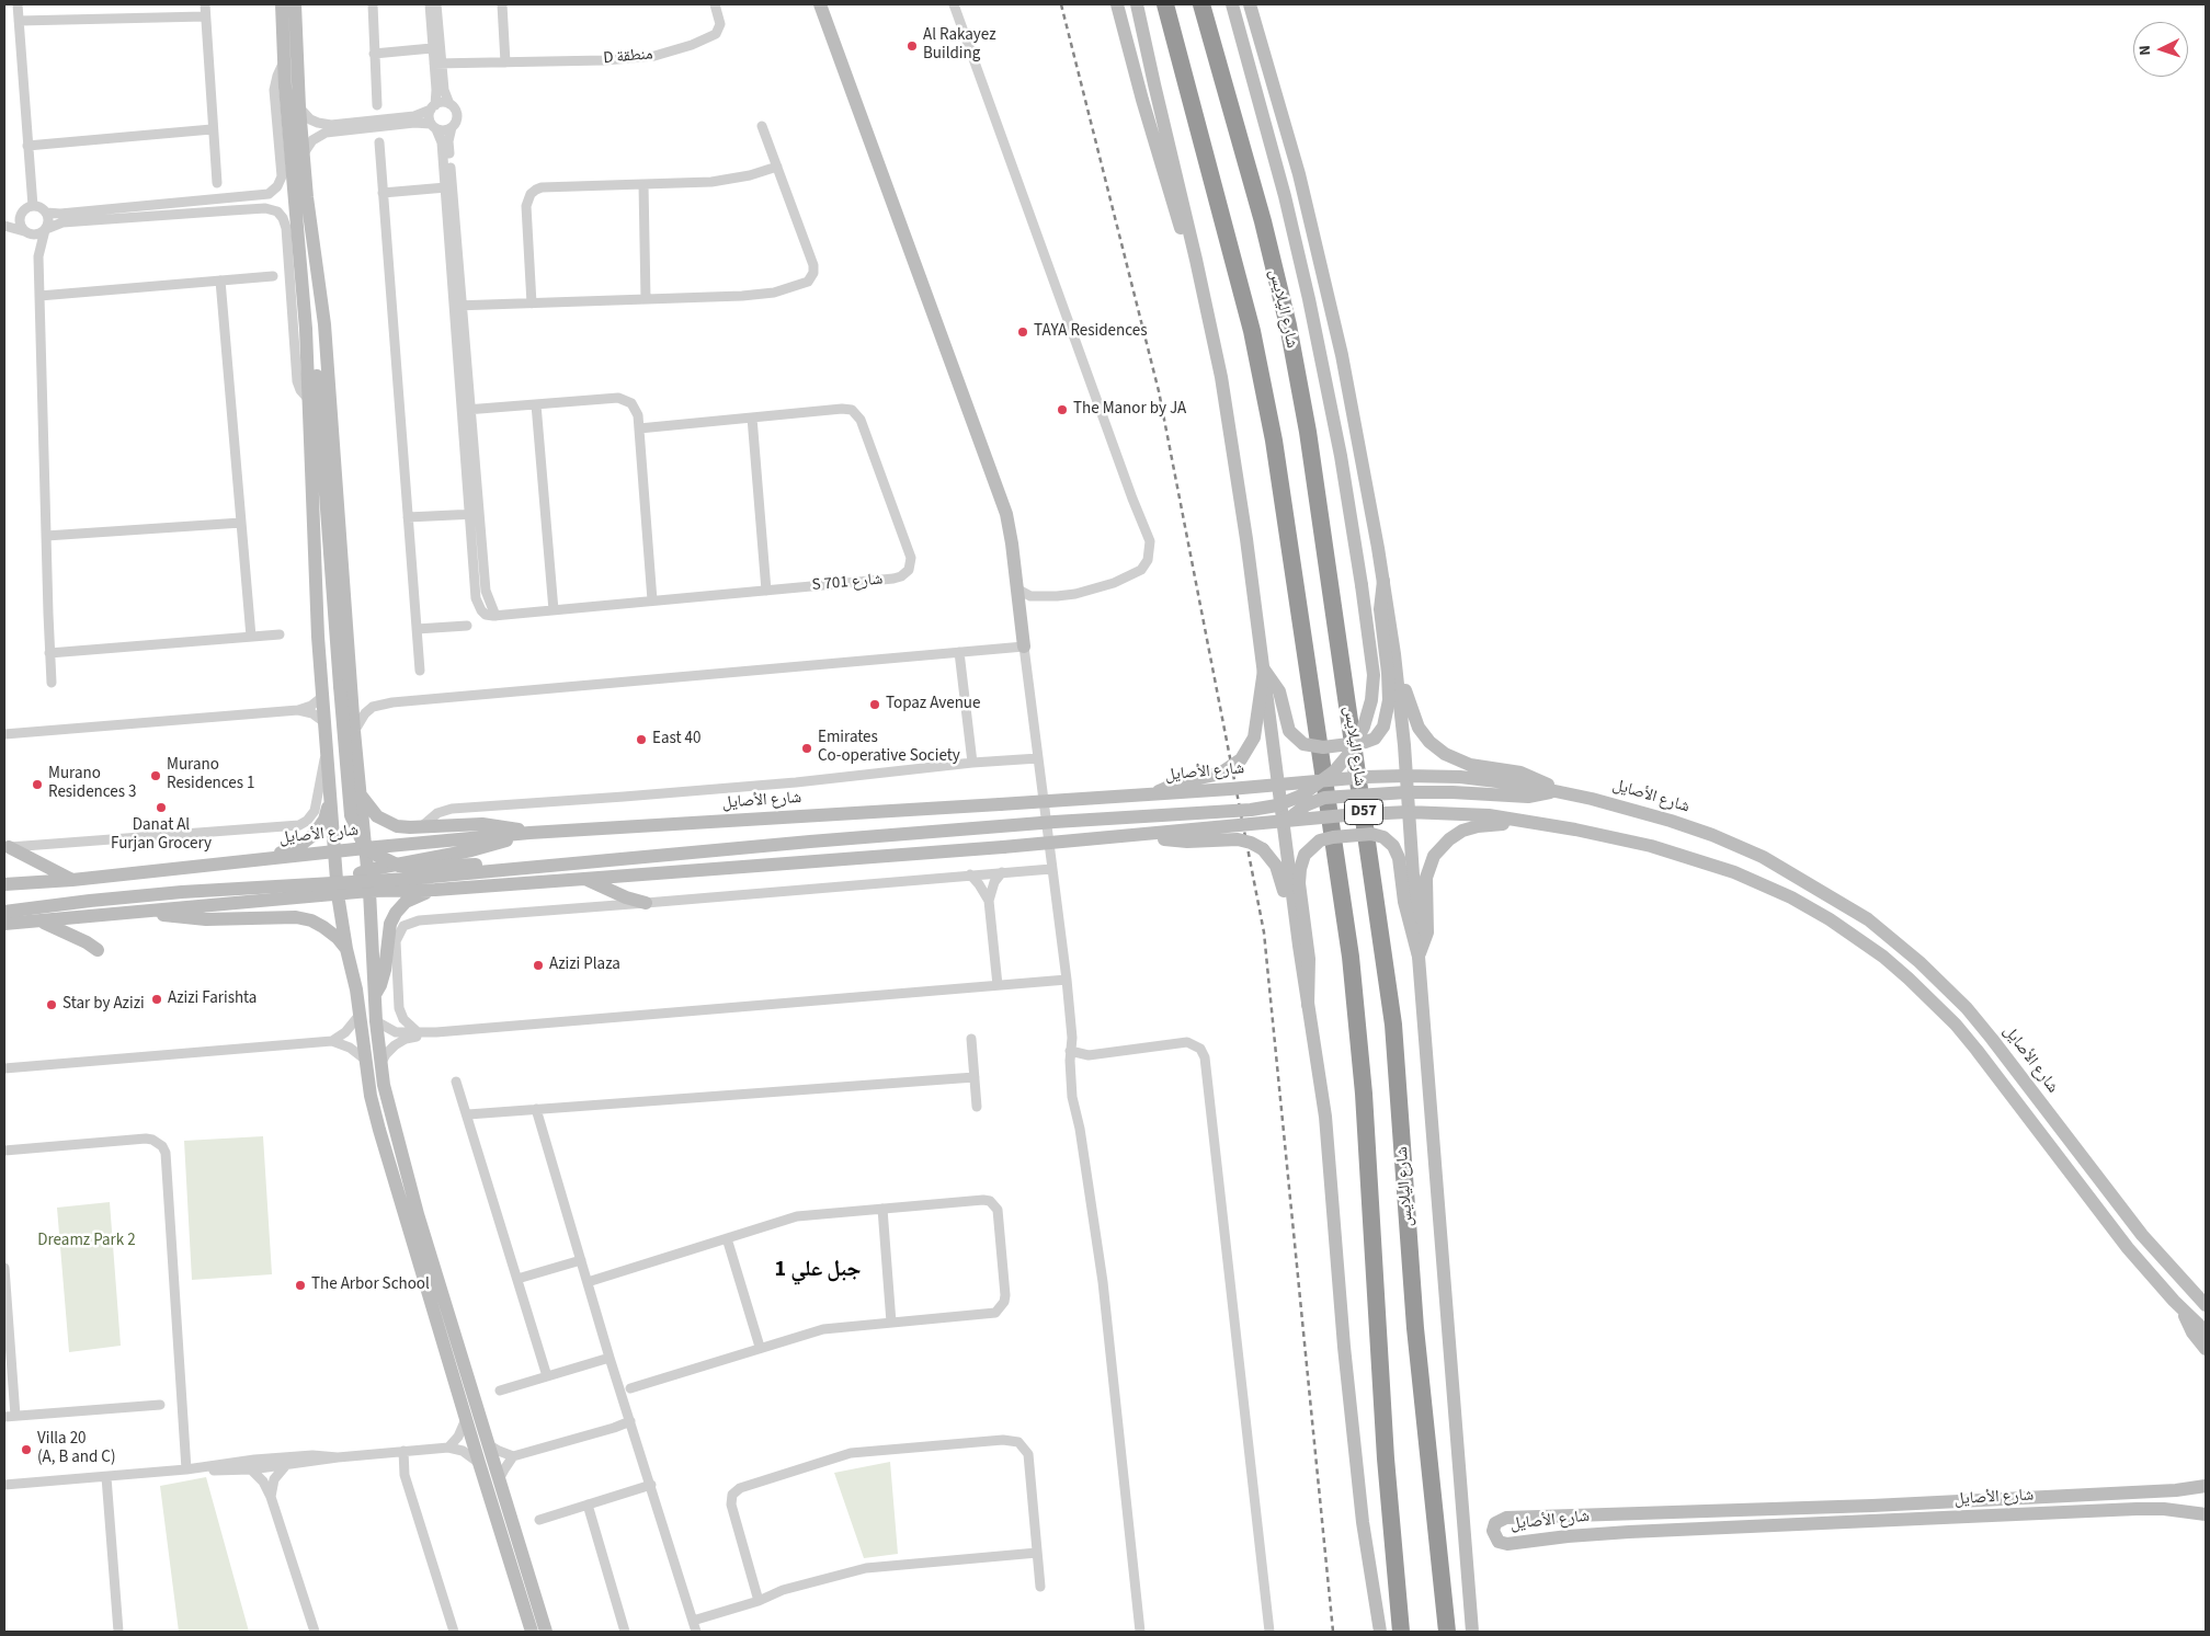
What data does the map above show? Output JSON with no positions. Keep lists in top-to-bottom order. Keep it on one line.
{"streets":{"highway":["شارع اليلايس","D57"],"main road":["شارع الأصايل"],"street":["D منطقة","S 701 شارع"]},"districts":["جبل علي 1"],"parks":["Dreamz Park 2"],"places":["Al Rakayez Building","TAYA Residences","The Manor by JA","Topaz Avenue","East 40","Emirates Co-operative Society","Murano Residences 1","Murano Residences 3","Danat Al Furjan Grocery","Azizi Plaza","Azizi Farishta","Star by Azizi","The Arbor School","Villa 20 (A, B and C)"],"north":"left"}
